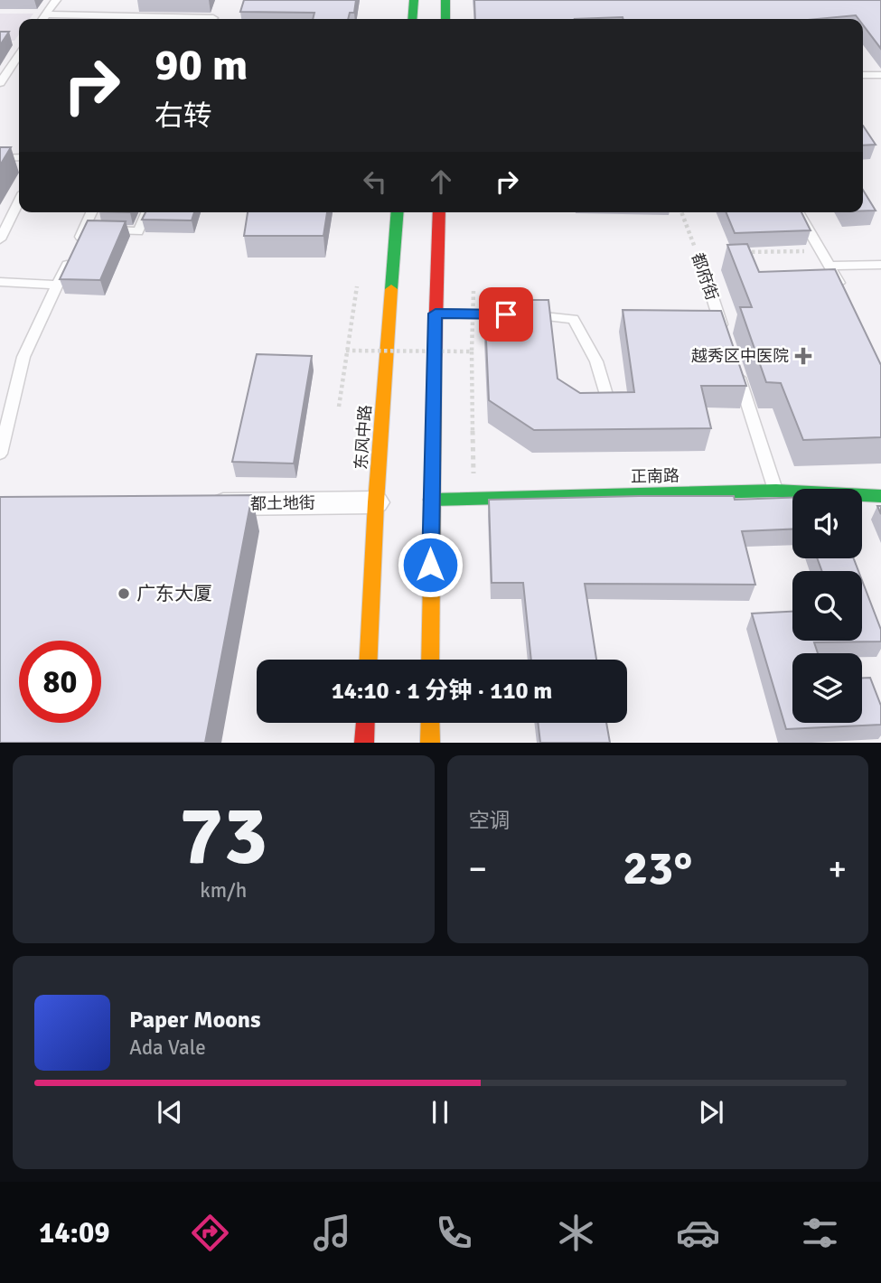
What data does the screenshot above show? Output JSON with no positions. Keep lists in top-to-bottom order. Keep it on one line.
{"streets":{"main road":["东风中路","正南路"],"street":["都土地街"],"lane":["都府街"]},"crossings":[["东风中路","都土地街"]],"places":{"health":["越秀区中医院"],"other":["广东大厦"]},"page":{"turn":["90 m","右转"],"limit":"80","trip":"14:10 · 1 分钟 · 110 m","tile":[["73","km/h"],"空调"],"heat":["−","23°","+"],"song":["Paper Moons","Ada Vale"],"tabs":"14:09"}}
